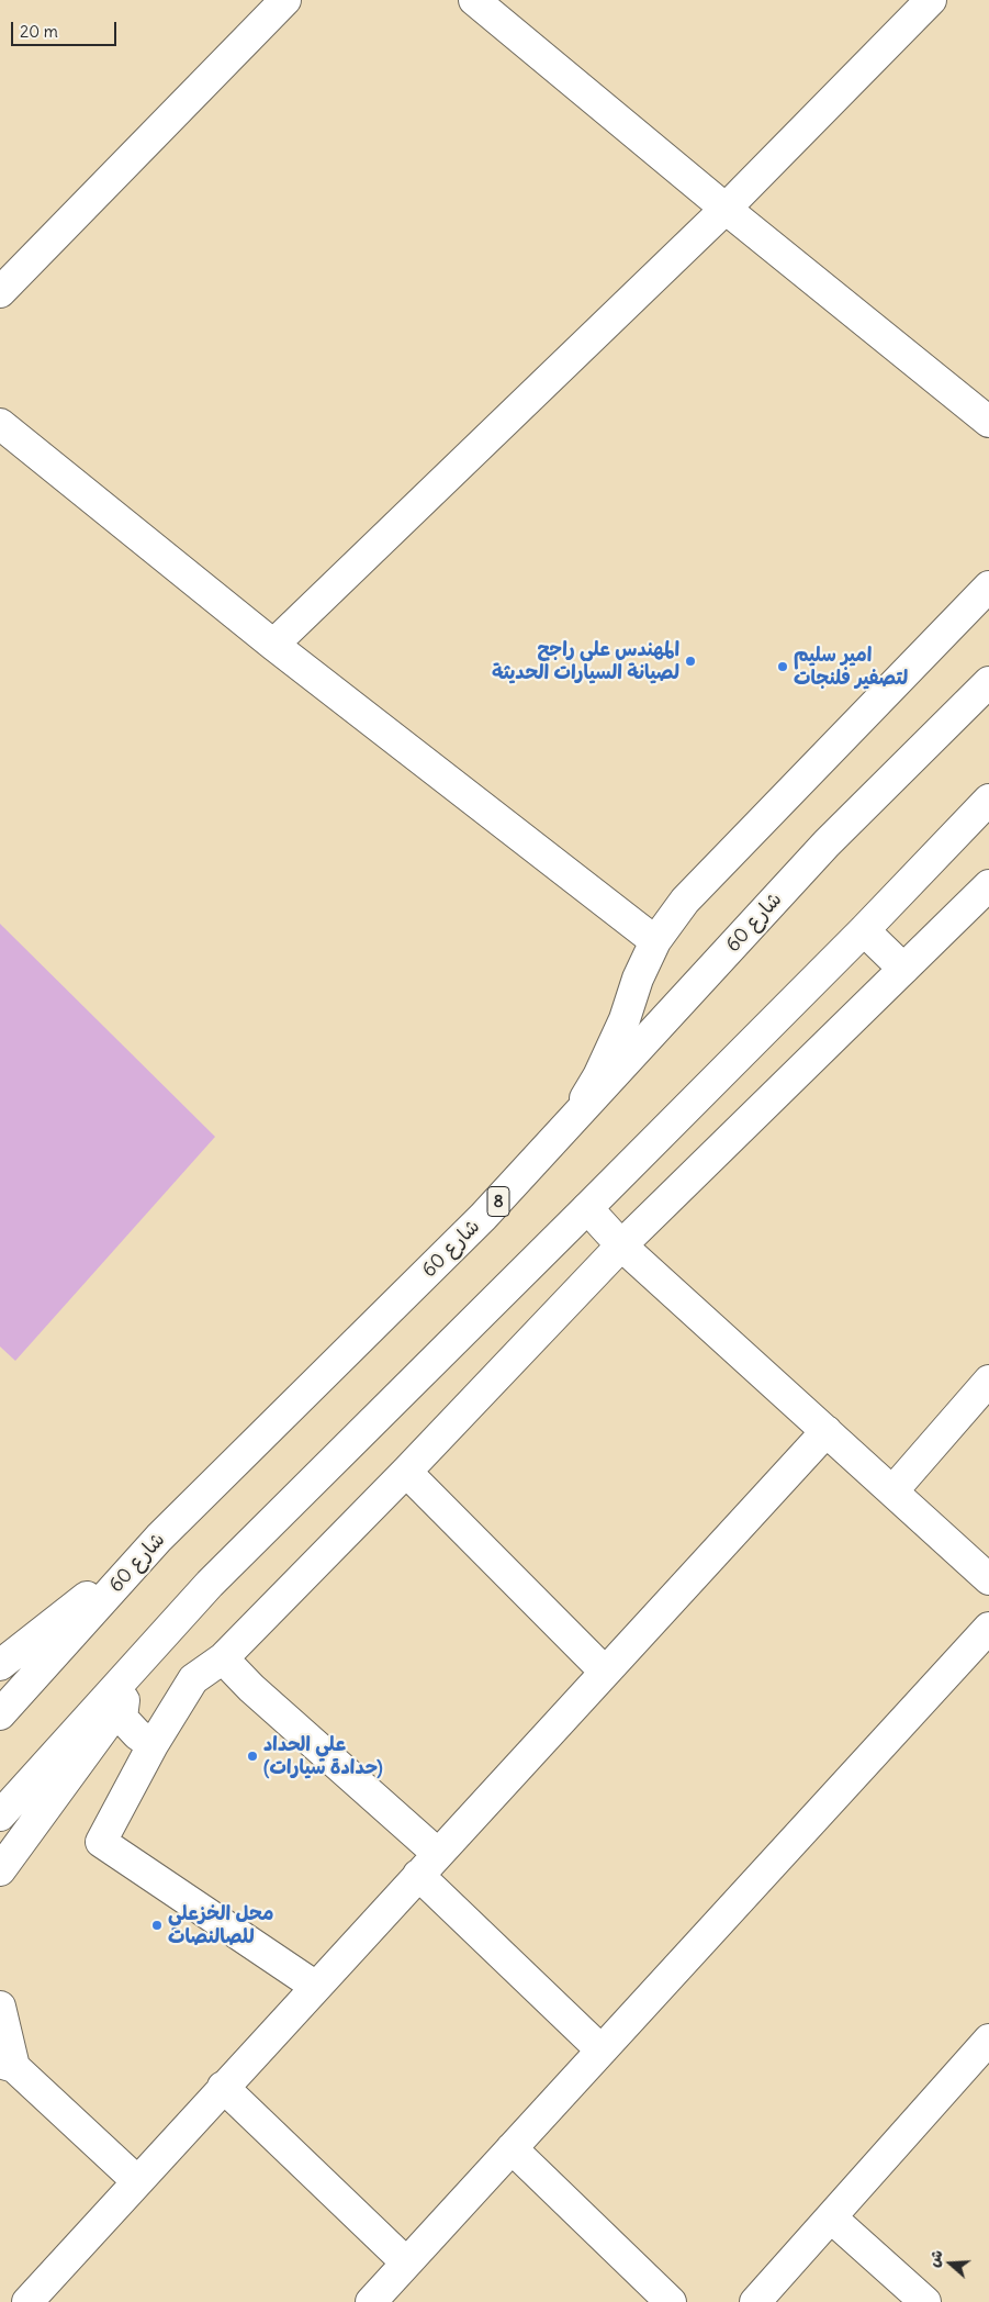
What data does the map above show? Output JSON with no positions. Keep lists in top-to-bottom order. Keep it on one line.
{"streets":{"main road":["شارع 60","8"]},"places":["المهندس علي راجح لصيانة السيارات الحديثة","امير سليم لتصفير فلنجات","علي الحداد (حدادة سيارات)","محل الخزعلي للصالنصات"],"scale_bar":"20 m","north":"left"}
